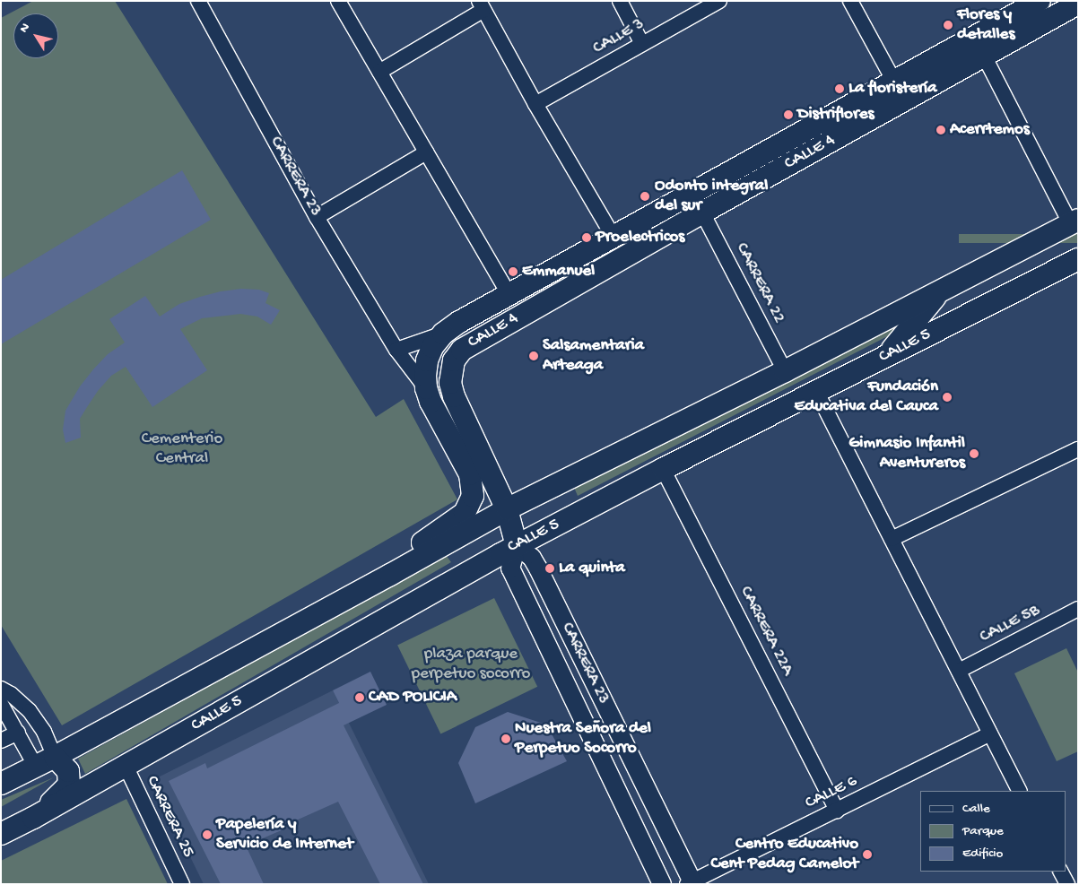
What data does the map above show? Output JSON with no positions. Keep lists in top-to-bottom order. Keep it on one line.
{"streets":{"main road":["CALLE 4","CARRERA 23","CALLE 5"],"street":["CALLE 3","CARRERA 22","CALLE 5B","CARRERA 22A","CALLE 6","CARRERA 25"]},"crossings":[["CALLE 4","CARRERA 23"],["CALLE 4","CARRERA 22"],["CALLE 4","CALLE 5"],["CARRERA 23","CALLE 5"],["CARRERA 23","CALLE 6"],["CARRERA 22","CALLE 5"],["CALLE 5","CARRERA 22A"],["CALLE 5","CARRERA 25"],["CARRERA 22A","CALLE 6"]],"parks":["Cementerio Central","plaza parque perpetuo socorro"],"places":["Flores y detalles","La floristería","Distriflores","Acerrtemos","Odonto integral del sur","Proelectricos","Emmanuel","Salsamentaria Arteaga","Fundación Educativa del Cauca","Gimnasio Infantil Aventureros","La quinta","CAD POLICIA","Nuestra Señora del Perpetuo Socorro","Papelería y Servicio de Internet","Centro Educativo Cent Pedag Camelot"],"legend":["Calle","Parque","Edificio"],"north":"top left"}
